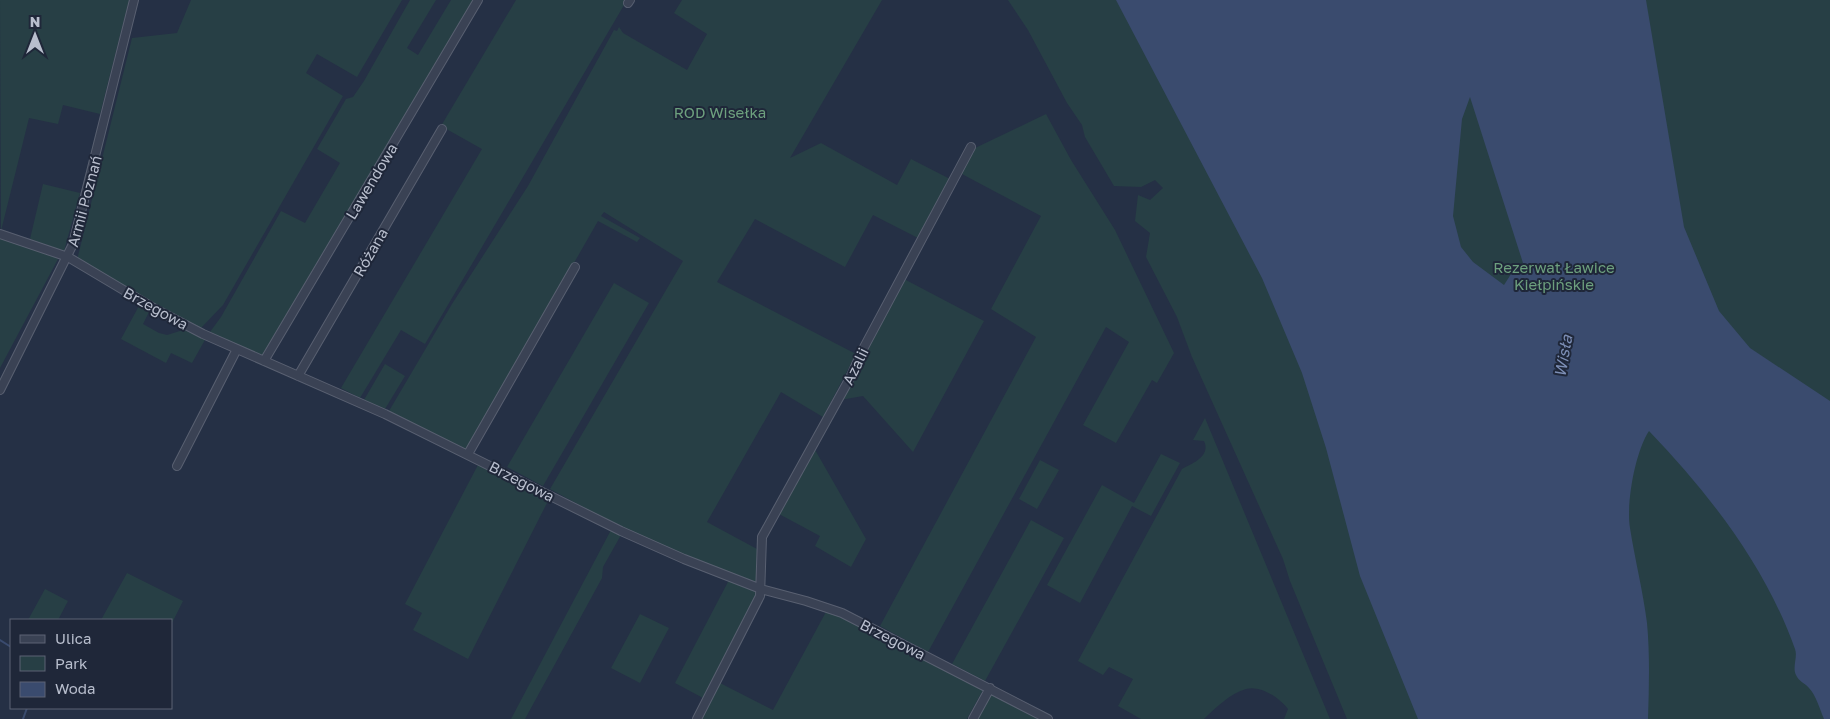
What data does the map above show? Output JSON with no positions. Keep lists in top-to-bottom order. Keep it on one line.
{"streets":{"street":["Lawendowa","Armii Poznań","Różana","Brzegowa","Azalii"]},"crossings":[["Lawendowa","Brzegowa"],["Armii Poznań","Brzegowa"],["Różana","Brzegowa"],["Brzegowa","Azalii"]],"water":["Wisła"],"parks":["ROD Wisełka","Rezerwat Ławice Kiełpińskie"],"legend":["Ulica","Park","Woda"],"north":"top"}
